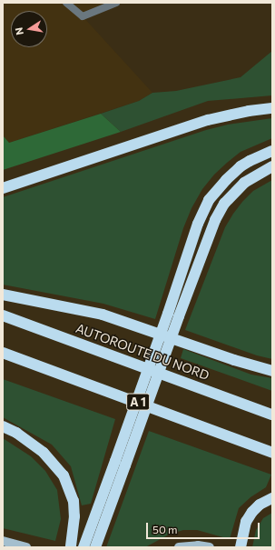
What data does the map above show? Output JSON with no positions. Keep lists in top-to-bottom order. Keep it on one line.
{"streets":{"highway":["AUTOROUTE DU NORD","A 1"]},"scale_bar":"50 m","north":"left"}
